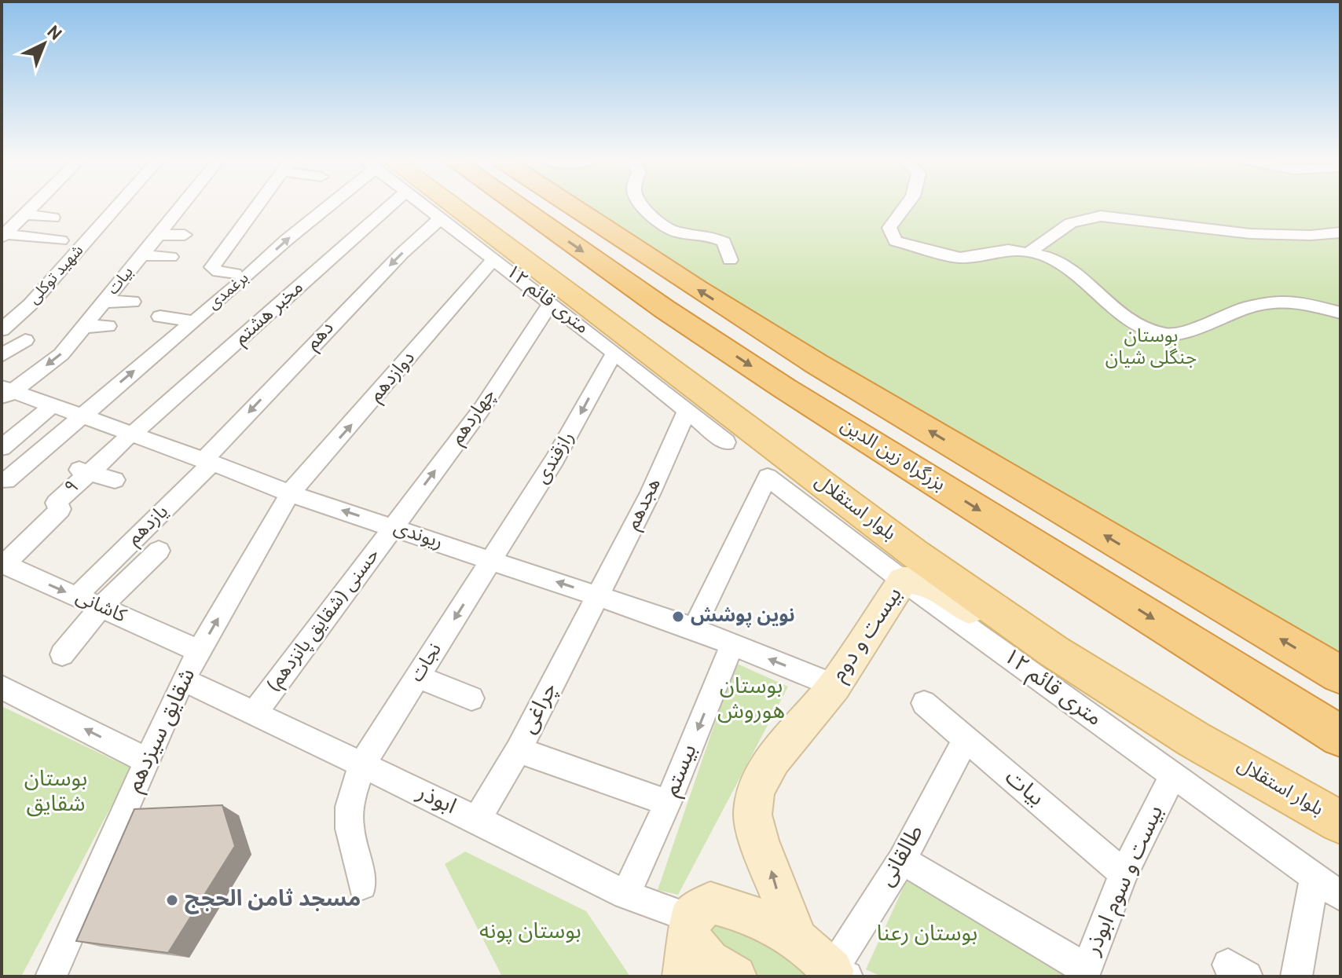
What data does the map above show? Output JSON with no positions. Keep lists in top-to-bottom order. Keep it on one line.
{"streets":{"highway":["بزرگراه زین الدین"],"main road":["بلوار استقلال","بیست و دوم"],"street":["شهید توکلی","بیات","برغمدی","۱۲ متری قائم","مخبر هشتم","دهم","دوازدهم","چهاردهم","رازقندی","۹","هجدهم","یازدهم","ریوندی","کاشانی","حسنی (شقایق پانزدهم)","نجات","چراغی","شقایق سیزدهم","بیستم","ابوذر","طالقانی","بیست و سوم ابوذر"]},"crossings":[["بیات","ریوندی"],["بیات","طالقانی"],["بیات","بیست و سوم ابوذر"],["برغمدی","ریوندی"],["۱۲ متری قائم","دهم"],["۱۲ متری قائم","دوازدهم"],["۱۲ متری قائم","چهاردهم"],["۱۲ متری قائم","رازقندی"],["۱۲ متری قائم","هجدهم"],["۱۲ متری قائم","ریوندی"],["۱۲ متری قائم","بیست و دوم"],["مخبر هشتم","۹"],["مخبر هشتم","ریوندی"],["دهم","یازدهم"],["دهم","ریوندی"],["دوازدهم","ریوندی"],["دوازدهم","شقایق سیزدهم"],["چهاردهم","ریوندی"],["چهاردهم","حسنی (شقایق پانزدهم)"],["رازقندی","ریوندی"],["رازقندی","نجات"],["۹","ریوندی"],["۹","کاشانی"],["هجدهم","ریوندی"],["هجدهم","چراغی"],["بلوار استقلال","بیست و دوم"],["یازدهم","ریوندی"],["ریوندی","حسنی (شقایق پانزدهم)"],["ریوندی","بیست و دوم"],["ریوندی","نجات"],["ریوندی","چراغی"],["ریوندی","شقایق سیزدهم"],["ریوندی","بیستم"],["کاشانی","شقایق سیزدهم"],["حسنی (شقایق پانزدهم)","ابوذر"],["نجات","ابوذر"],["چراغی","ابوذر"],["شقایق سیزدهم","ابوذر"],["بیستم","ابوذر"]],"one_way":["برغمدی","دهم","دوازدهم","چهاردهم","رازقندی","ریوندی","بیست و دوم","نجات","بیستم"],"parks":["بوستان جنگلی شیان","بوستان هوروش","بوستان شقایق","بوستان پونه","بوستان رعنا"],"places":["نوین پوشش","مسجد ثامن الحجج"],"north":"top right"}
